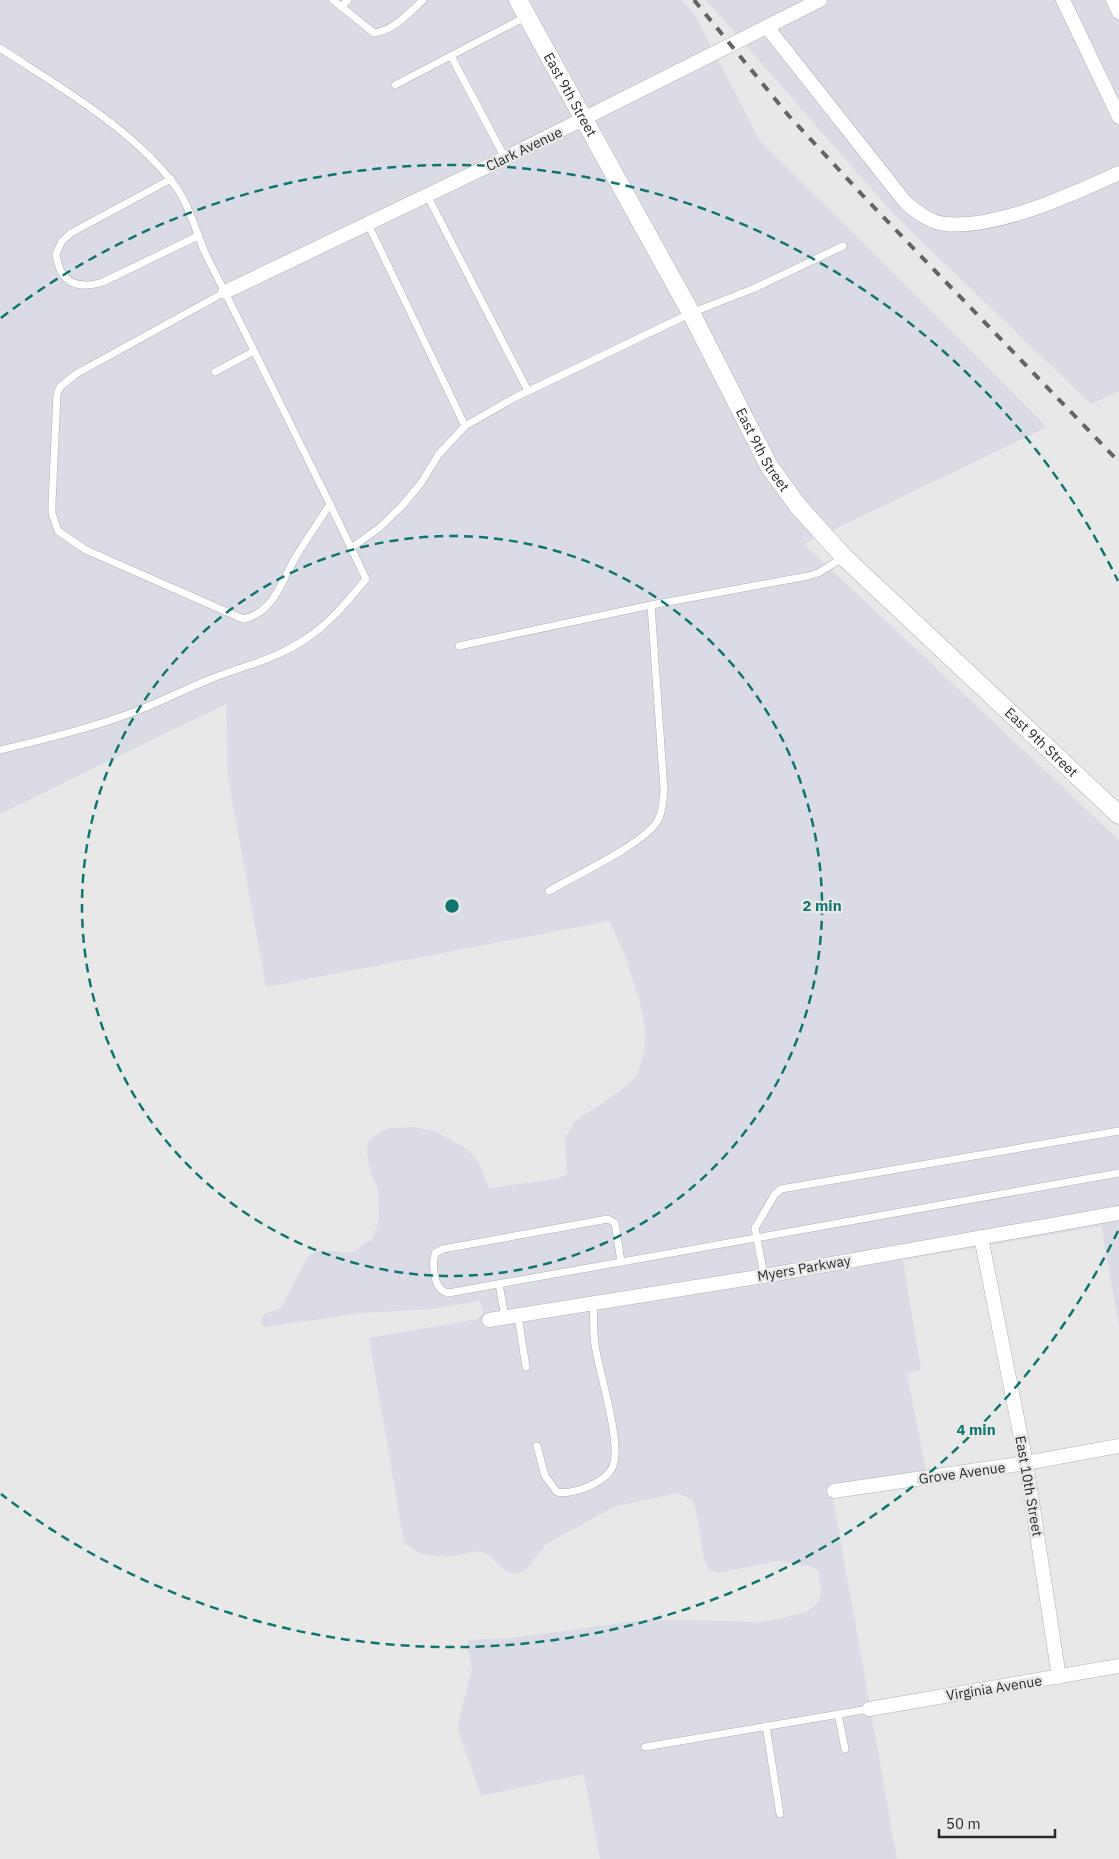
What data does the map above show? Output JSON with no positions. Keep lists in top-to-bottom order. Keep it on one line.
{"streets":{"street":["East 9th Street","Clark Avenue","Myers Parkway","Grove Avenue","East 10th Street","Virginia Avenue"]},"crossings":[["East 9th Street","Clark Avenue"],["Myers Parkway","East 10th Street"],["Grove Avenue","East 10th Street"],["East 10th Street","Virginia Avenue"]],"scale_bar":"50 m","rings":["2 min","4 min"]}
